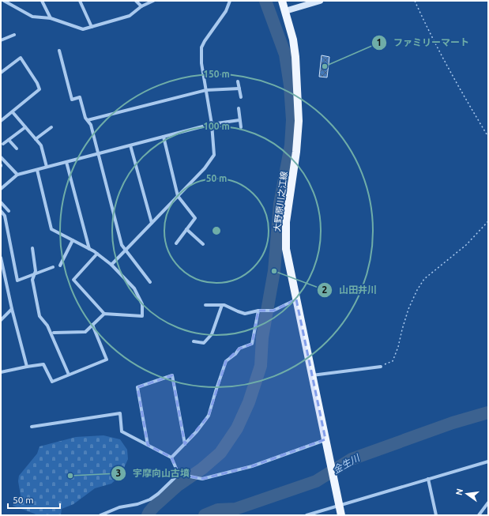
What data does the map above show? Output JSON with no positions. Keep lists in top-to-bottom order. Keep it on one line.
{"streets":{"main road":["大野原川之江線"]},"water":["金生川"],"places":["ファミリーマート","山田井川","宇摩向山古墳"],"scale_bar":"50 m","north":"left","rings":["150 m","100 m","50 m"]}
